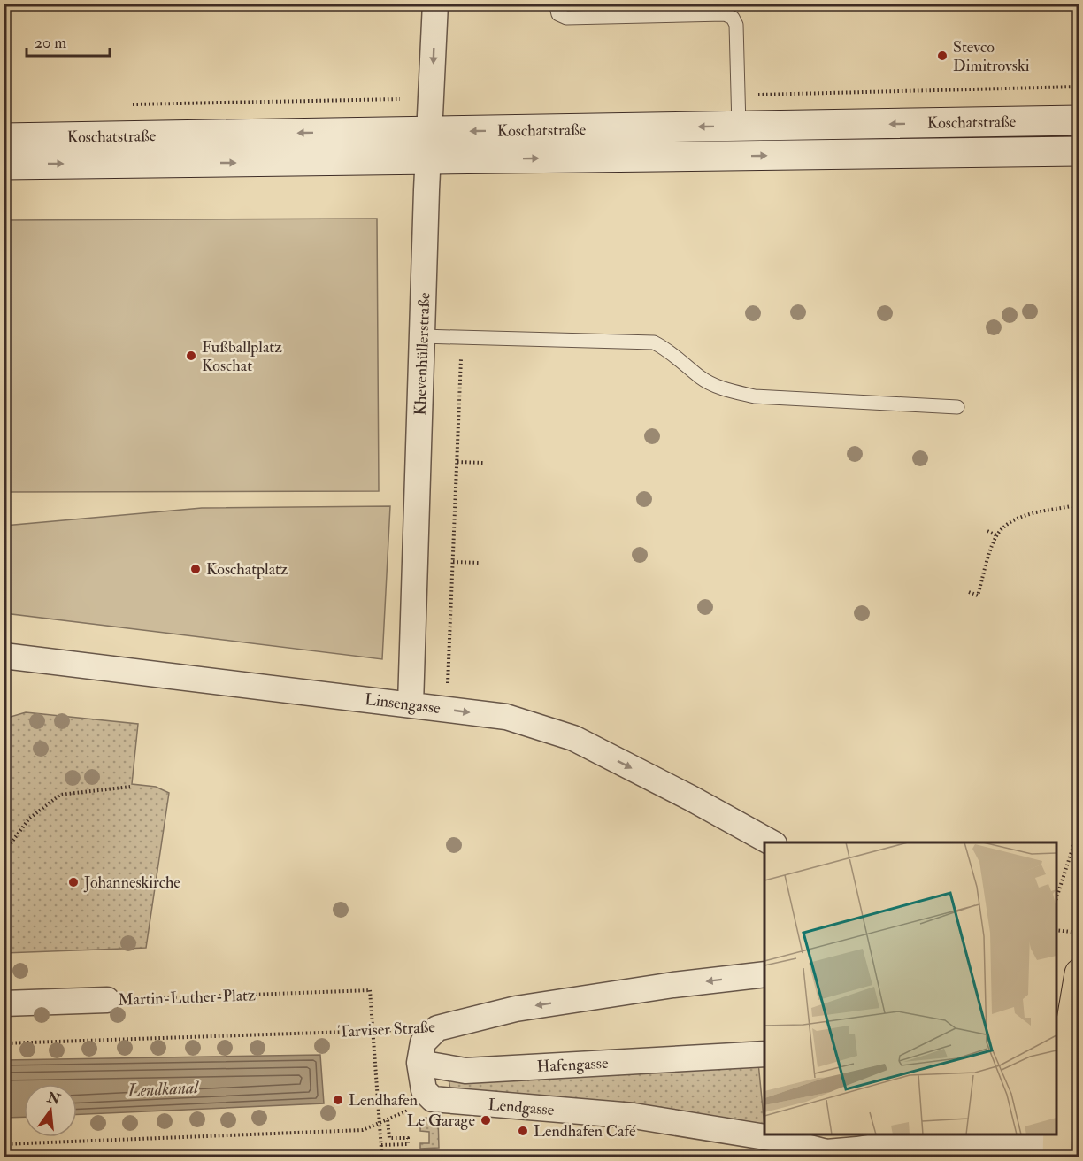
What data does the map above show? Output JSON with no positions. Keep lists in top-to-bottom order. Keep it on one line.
{"streets":{"main road":["Koschatstraße"],"street":["Khevenhüllerstraße","Linsengasse","Martin-Luther-Platz","Tarviser Straße","Hafengasse","Lendgasse"]},"crossings":[["Koschatstraße","Khevenhüllerstraße"],["Khevenhüllerstraße","Linsengasse"]],"one_way":["Linsengasse","Tarviser Straße"],"water":["Lendkanal"],"places":["Stevco Dimitrovski","Fußballplatz Koschat","Koschatplatz","Johanneskirche","Lendhafen","Le Garage","Lendhafen Café"],"scale_bar":"20 m","north":"top"}
